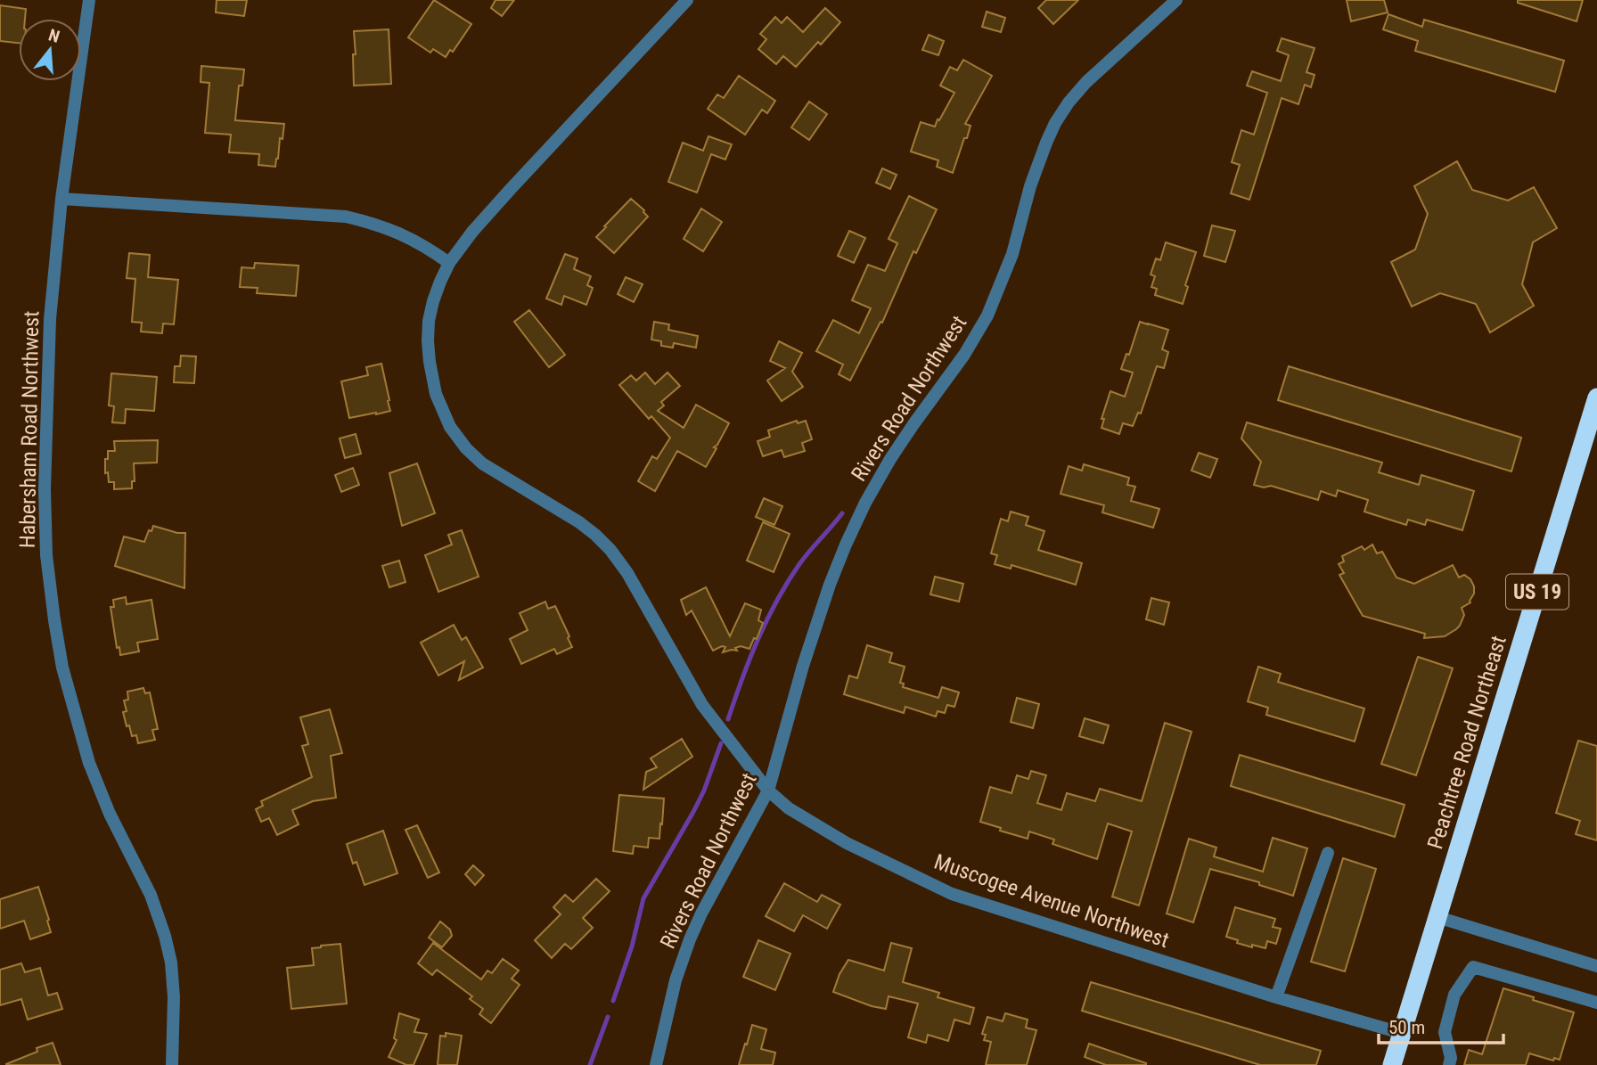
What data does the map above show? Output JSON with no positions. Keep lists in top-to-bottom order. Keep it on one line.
{"streets":{"highway":["US 19","Peachtree Road Northeast"],"street":["Rivers Road Northwest","Habersham Road Northwest","Muscogee Avenue Northwest"]},"crossings":[["Rivers Road Northwest","Muscogee Avenue Northwest"],["Peachtree Road Northeast","Muscogee Avenue Northwest"]],"scale_bar":"50 m","north":"top"}
